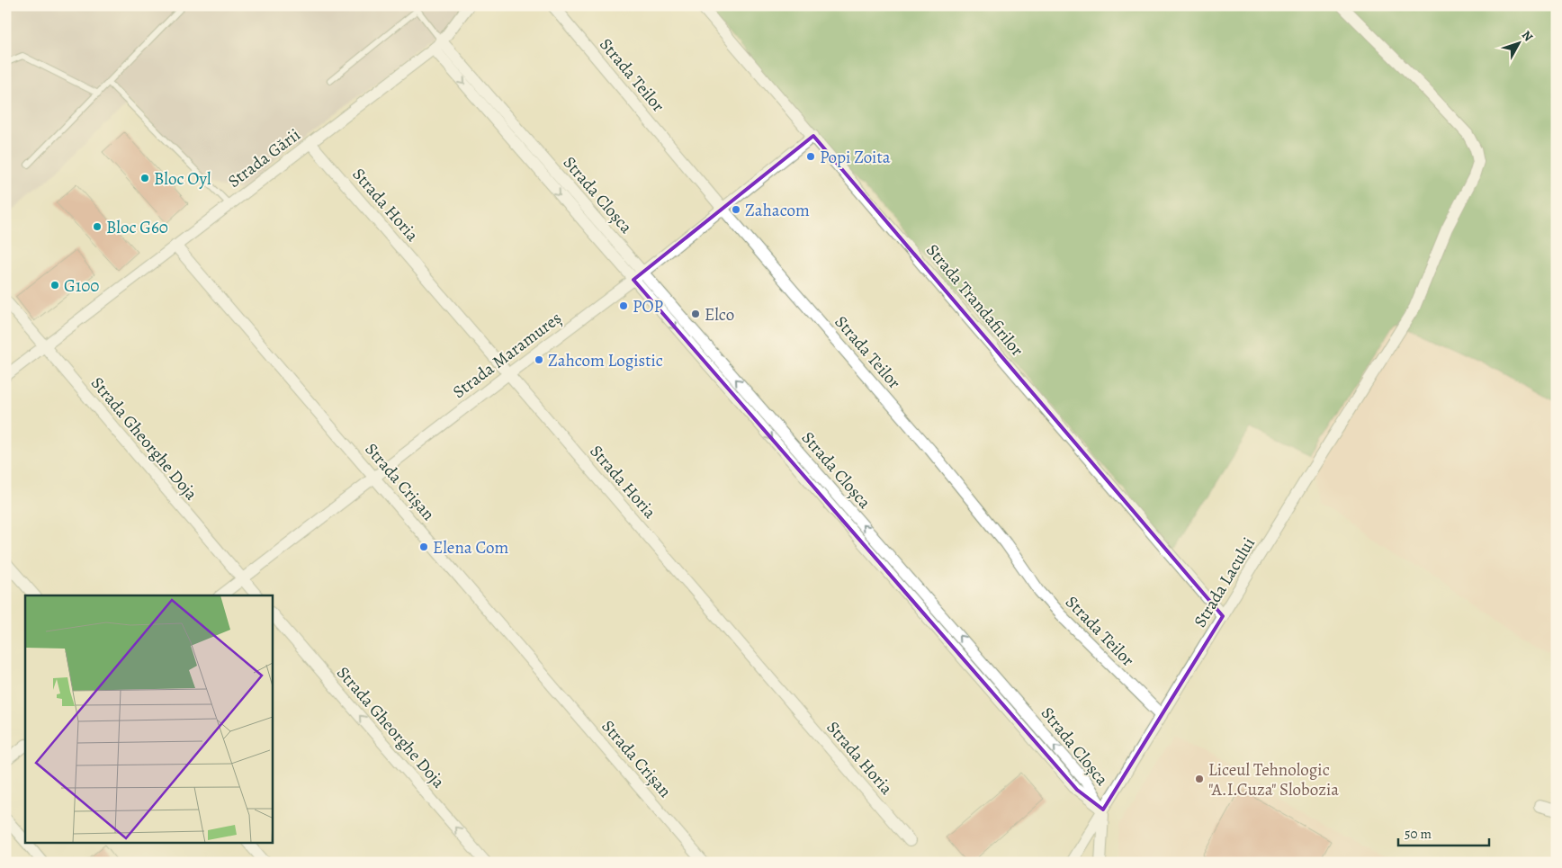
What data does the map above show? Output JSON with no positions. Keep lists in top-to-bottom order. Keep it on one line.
{"streets":{"street":["Strada Teilor","Strada Gării","Strada Cloșca","Strada Horia","Strada Trandafirilor","Strada Maramureș","Strada Gheorghe Doja","Strada Crișan","Strada Lacului"]},"crossings":[["Strada Teilor","Strada Maramureș"],["Strada Teilor","Strada Lacului"],["Strada Gării","Strada Cloșca"],["Strada Gării","Strada Horia"],["Strada Gării","Strada Gheorghe Doja"],["Strada Gării","Strada Crișan"],["Strada Cloșca","Strada Maramureș"],["Strada Cloșca","Strada Lacului"],["Strada Horia","Strada Maramureș"],["Strada Trandafirilor","Strada Maramureș"],["Strada Trandafirilor","Strada Lacului"],["Strada Maramureș","Strada Gheorghe Doja"],["Strada Maramureș","Strada Crișan"]],"one_way":["Strada Gheorghe Doja"],"places":["Popi Zoita","Bloc Oyl","Zahacom","Bloc G60","G100","POP","Elco","Zahcom Logistic","Elena Com","Liceul Tehnologic \"A.I.Cuza\" Slobozia"],"scale_bar":"50 m","north":"top right"}
